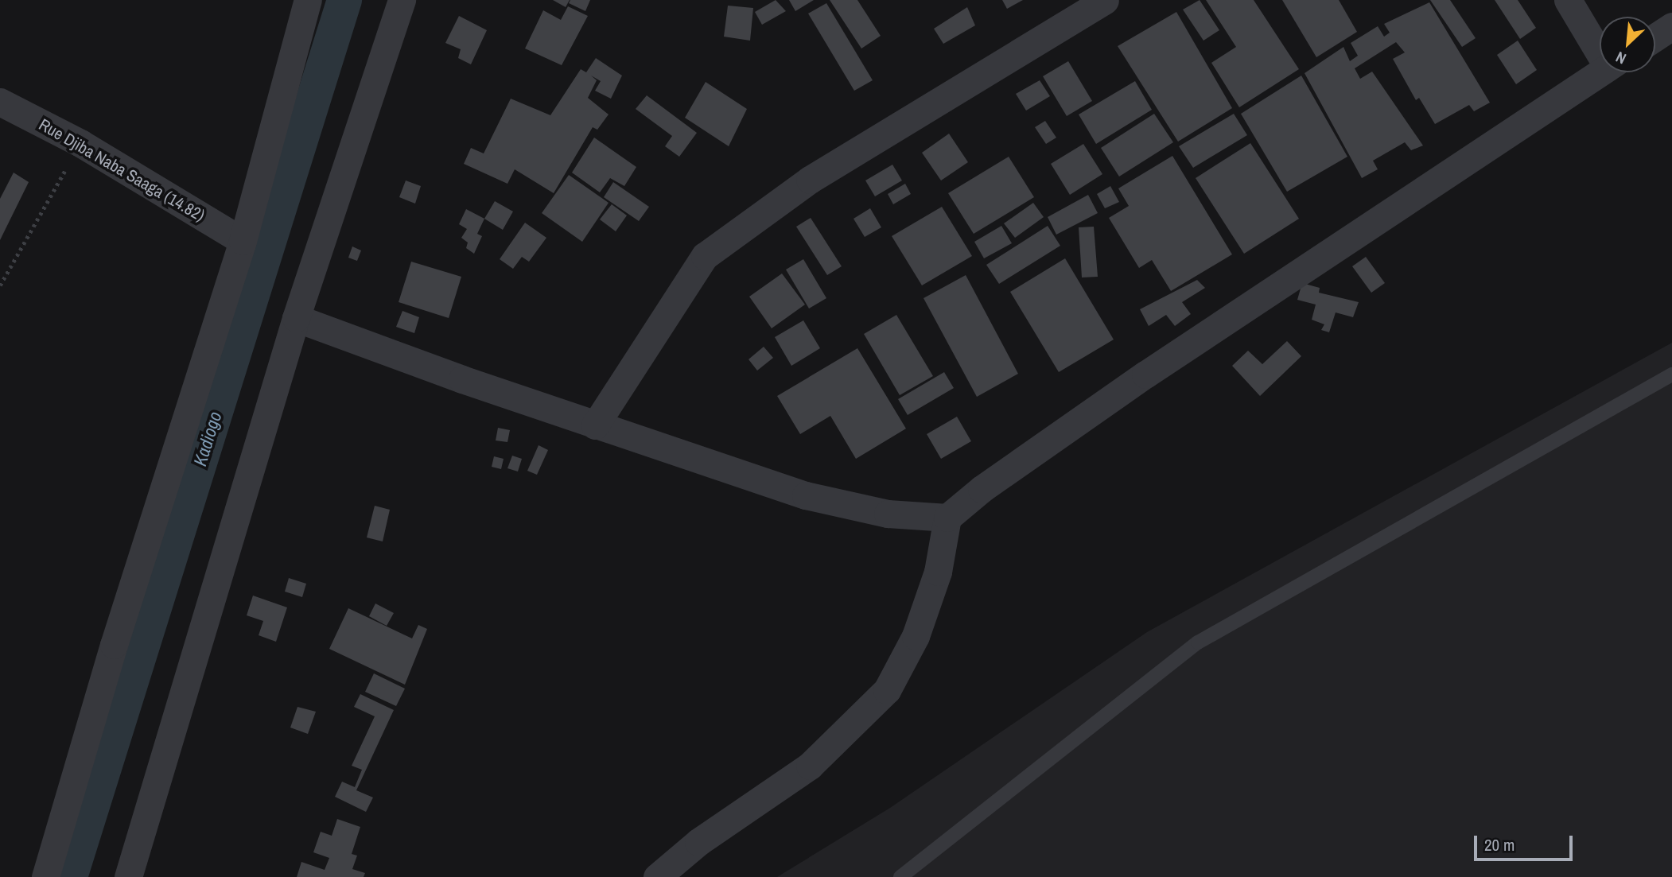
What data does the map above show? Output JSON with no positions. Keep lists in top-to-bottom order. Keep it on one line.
{"streets":{"street":["Rue Djiba Naba Saaga (14.82)"]},"water":["Kadiogo"],"scale_bar":"20 m","north":"bottom left"}
